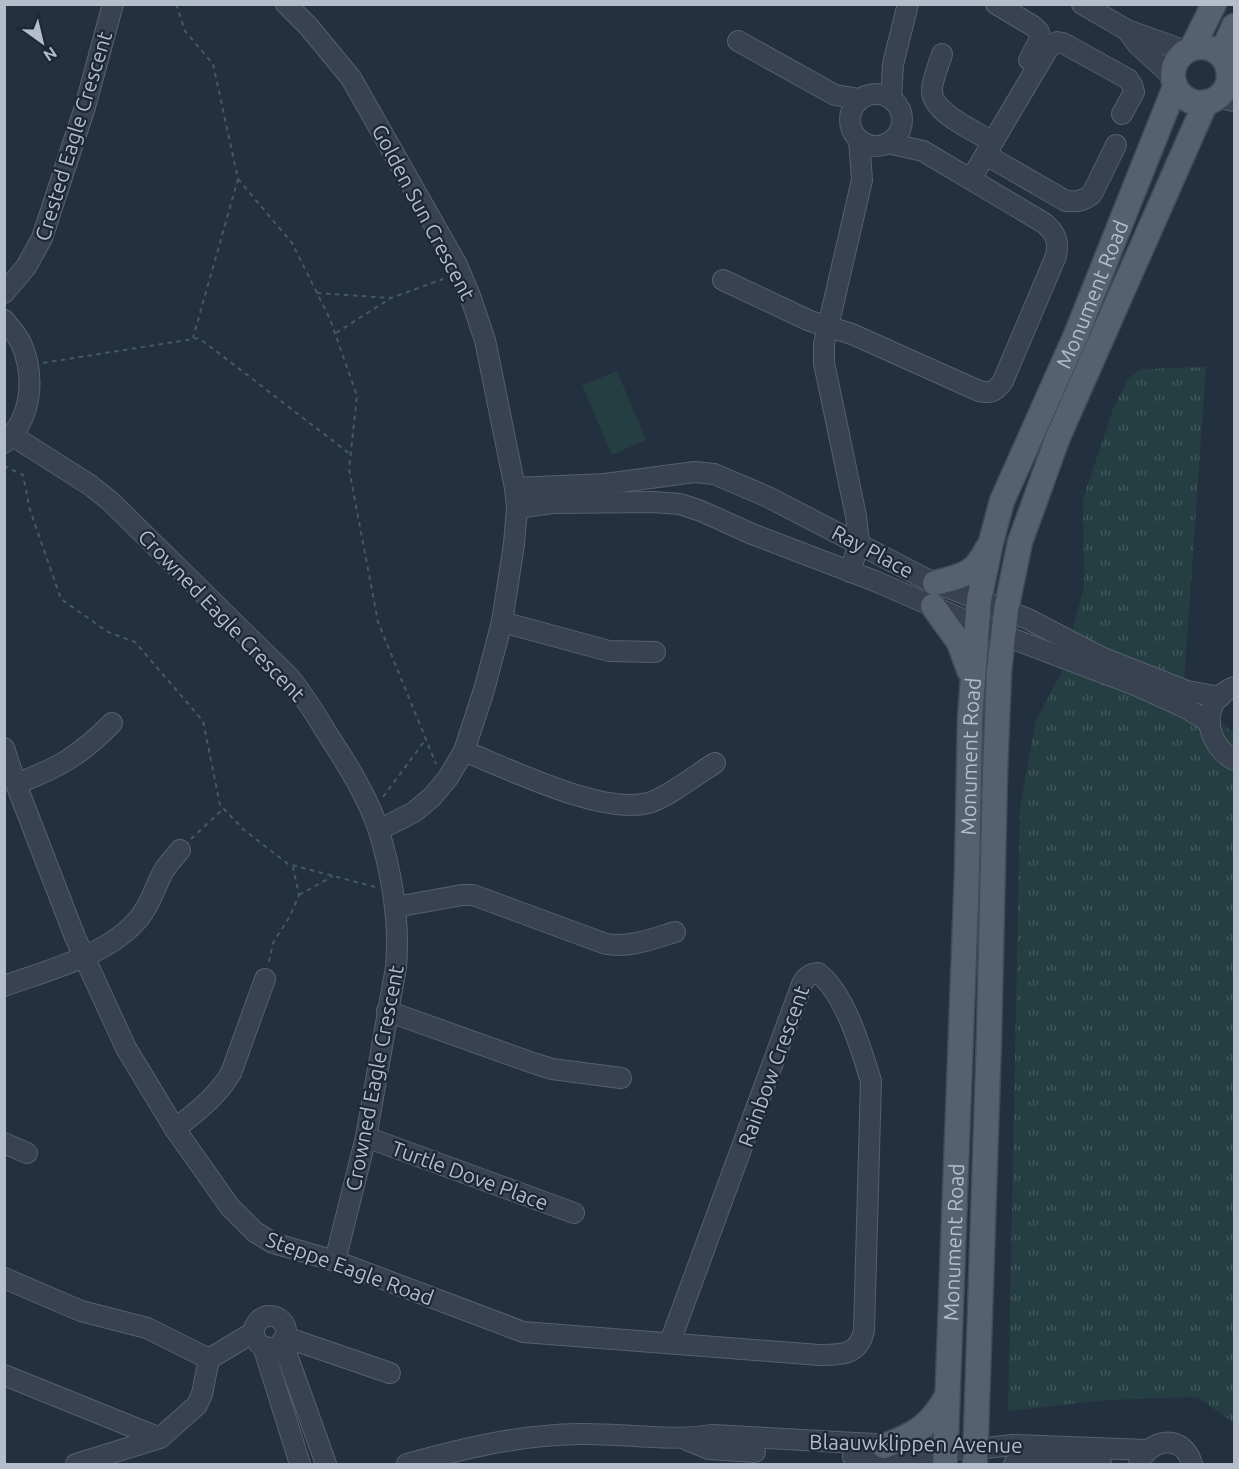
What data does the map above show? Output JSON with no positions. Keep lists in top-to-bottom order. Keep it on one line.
{"streets":{"main road":["Monument Road"],"street":["Crested Eagle Crescent","Golden Sun Crescent","Ray Place","Crowned Eagle Crescent","Rainbow Crescent","Turtle Dove Place","Steppe Eagle Road","Blaauwklippen Avenue"]},"crossings":[["Golden Sun Crescent","Ray Place"],["Golden Sun Crescent","Crowned Eagle Crescent"],["Monument Road","Ray Place"],["Monument Road","Blaauwklippen Avenue"],["Crowned Eagle Crescent","Turtle Dove Place"],["Crowned Eagle Crescent","Steppe Eagle Road"],["Rainbow Crescent","Steppe Eagle Road"]],"north":"bottom right"}
